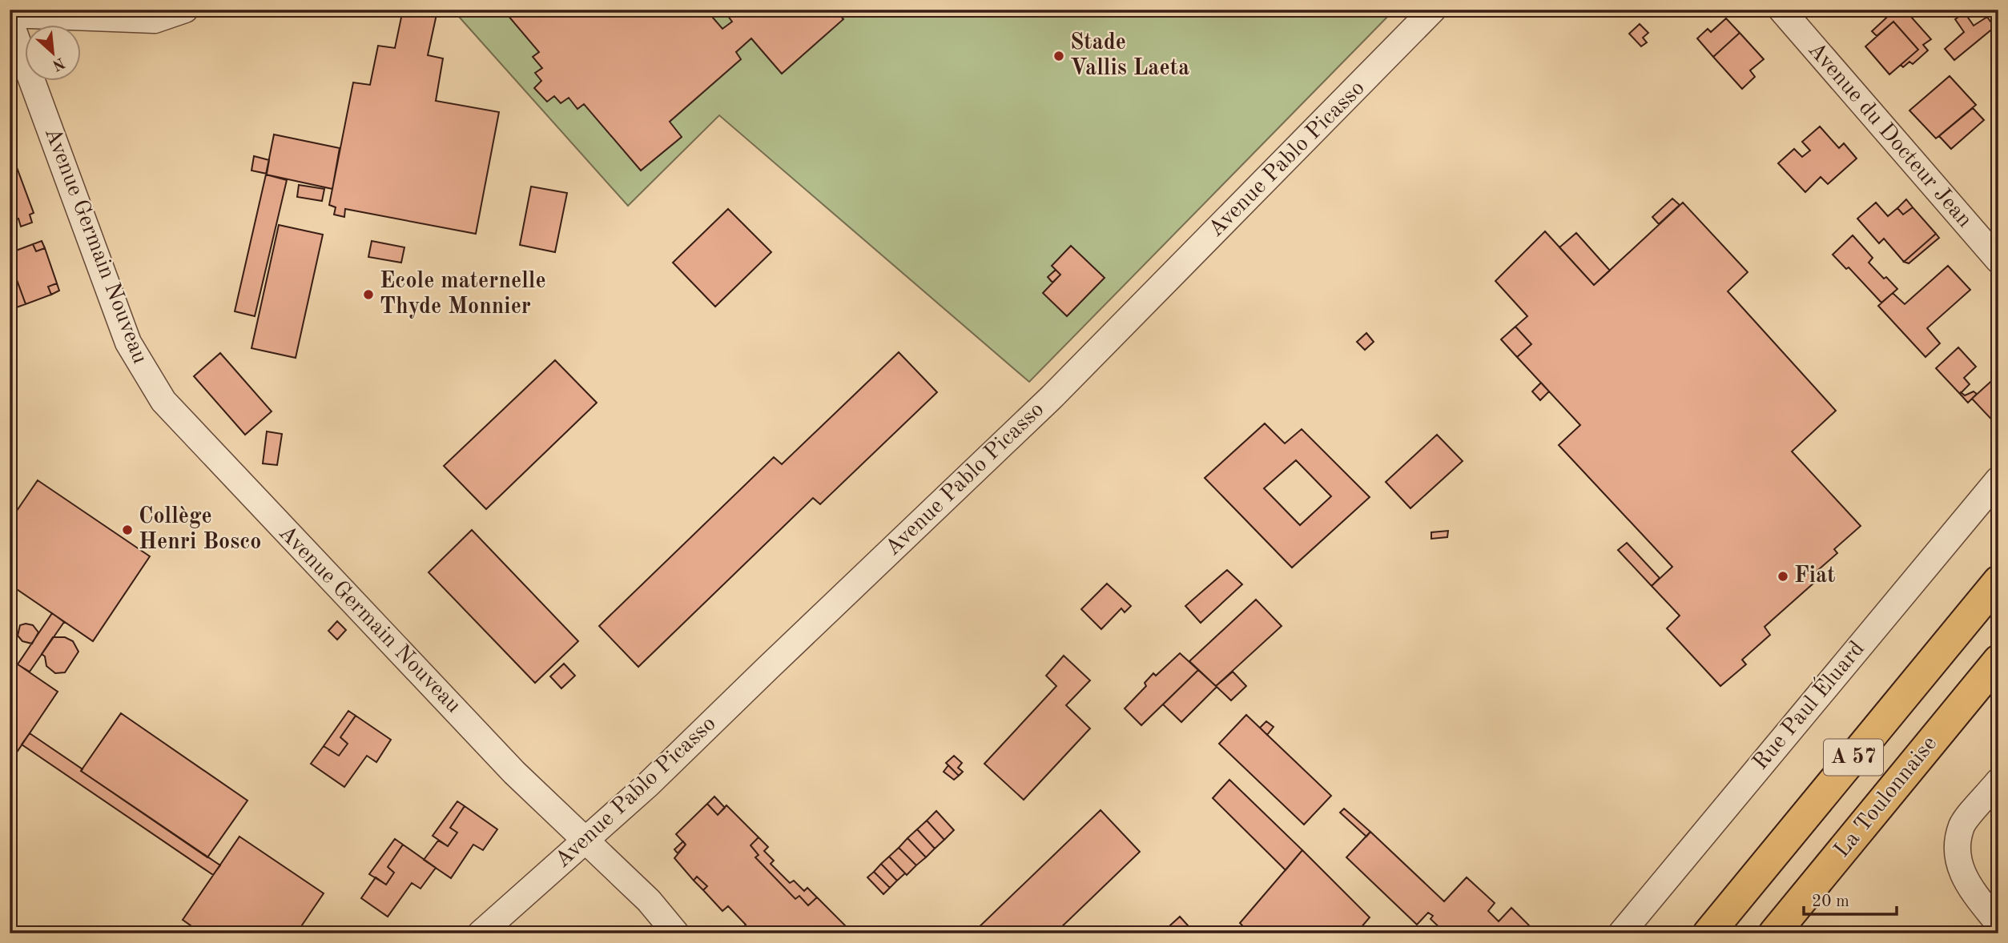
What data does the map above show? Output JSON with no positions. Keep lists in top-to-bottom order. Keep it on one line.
{"streets":{"highway":["A 57","La Toulonnaise"],"street":["Avenue du Docteur Jean","Avenue Pablo Picasso","Avenue Germain Nouveau","Rue Paul Éluard"]},"crossings":[["Avenue Pablo Picasso","Avenue Germain Nouveau"]],"places":["Stade Vallis Laeta","Ecole maternelle Thyde Monnier","Collège Henri Bosco","Fiat"],"scale_bar":"20 m","north":"bottom right"}
